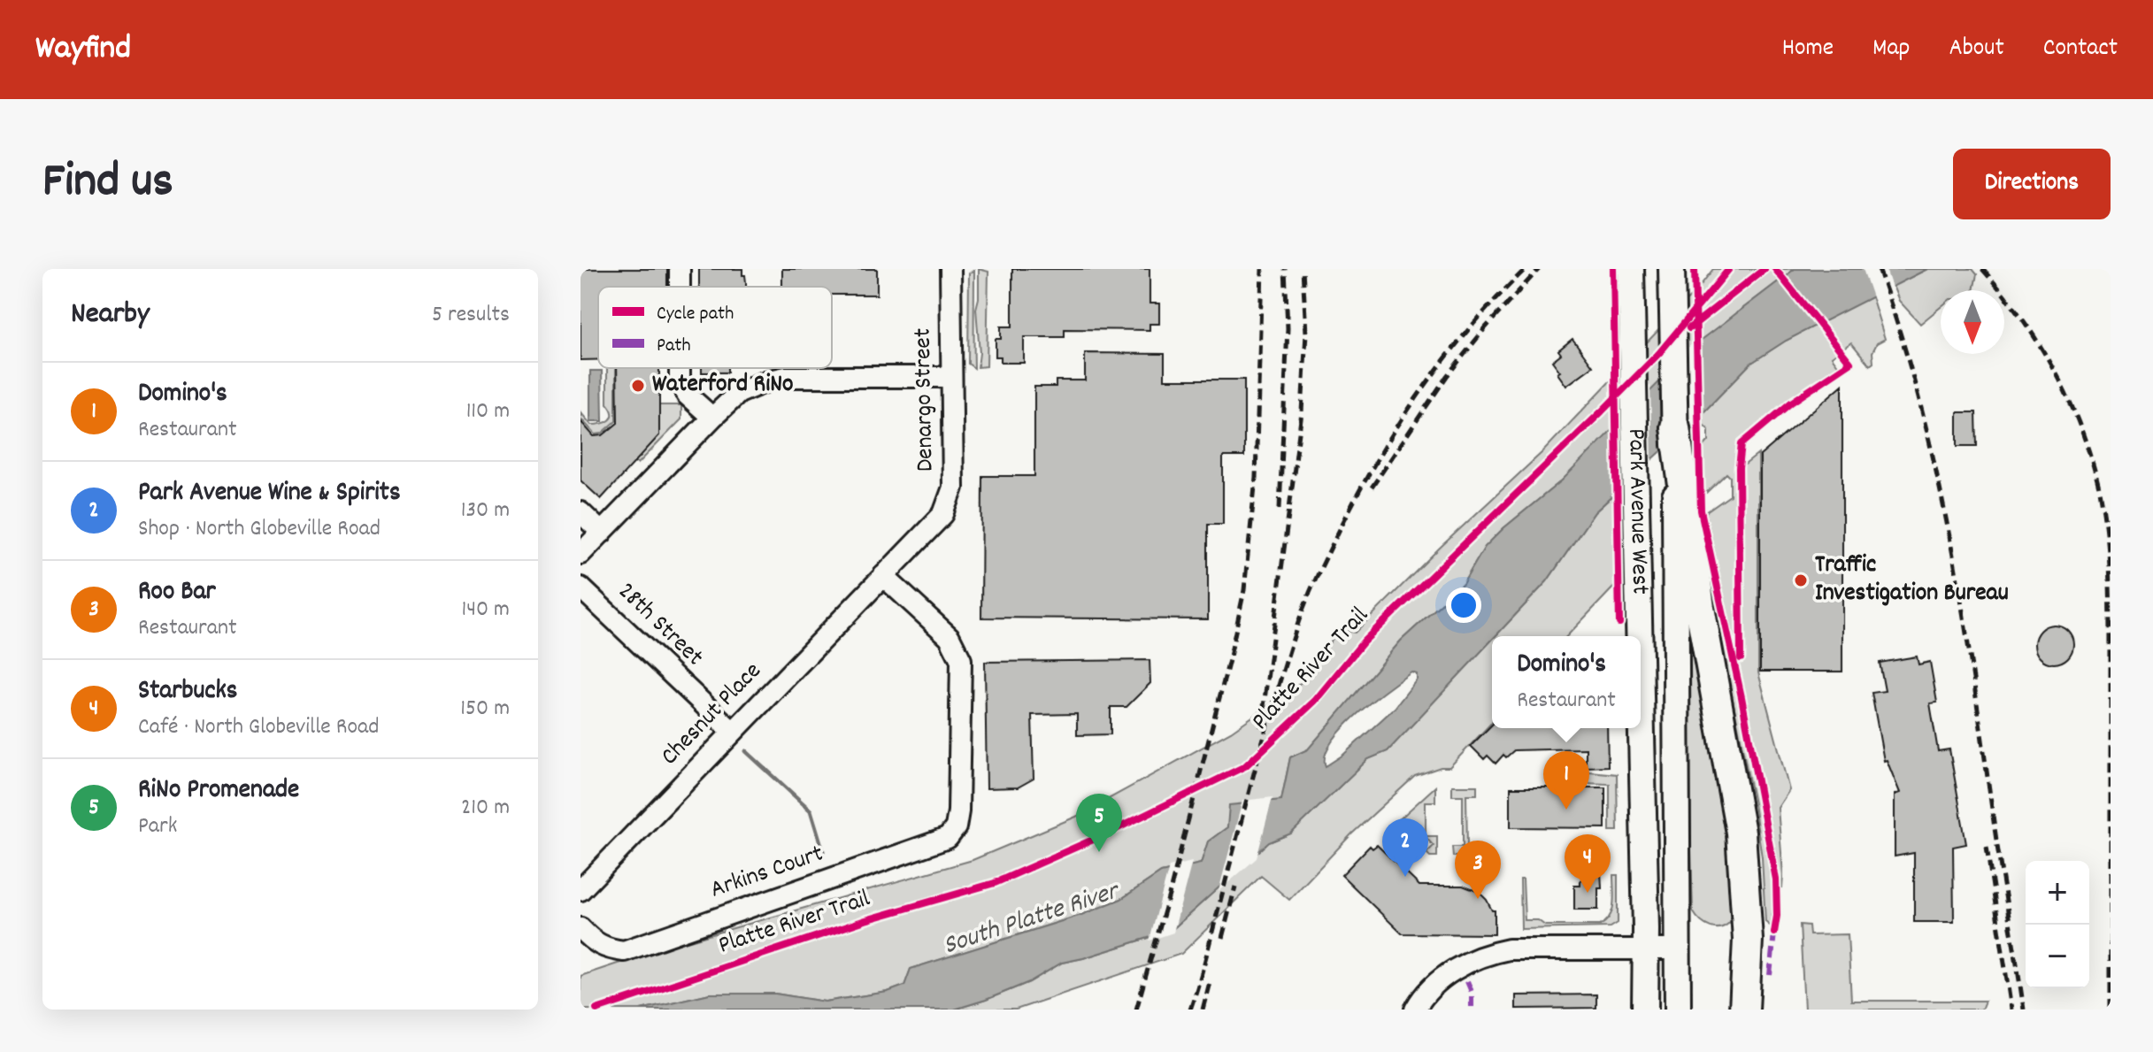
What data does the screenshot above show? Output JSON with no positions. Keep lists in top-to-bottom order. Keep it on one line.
{"streets":{"main road":["Park Avenue West"],"street":["Denargo Street","28th Street","Chesnut Place","Arkins Court"],"cycle path":["Platte River Trail"]},"crossings":[["Denargo Street","Chesnut Place"],["Denargo Street","Arkins Court"],["28th Street","Chesnut Place"],["Chesnut Place","Arkins Court"]],"water":["South Platte River"],"places":["Waterford RiNo","Traffic Investigation Bureau"],"legend":["Cycle path","Path"],"north":"bottom","page":{"header":"Wayfind","nav":["Home","Map","About","Contact"],"title":"Find us","buttons":"Directions","heading":["Nearby","5 results"],"list":[{"mark":"1","name":"Domino's","note":"Restaurant","value":"110 m"},{"mark":"2","name":"Park Avenue Wine & Spirits","note":"Shop · North Globeville Road","value":"130 m"},{"mark":"3","name":"Roo Bar","note":"Restaurant","value":"140 m"},{"mark":"4","name":"Starbucks","note":"Café · North Globeville Road","value":"150 m"},{"mark":"5","name":"RiNo Promenade","note":"Park","value":"210 m"}],"popup":["Domino's","Restaurant"],"pins":["1","5","2","4","3"],"map_buttons":["+","−"]}}
